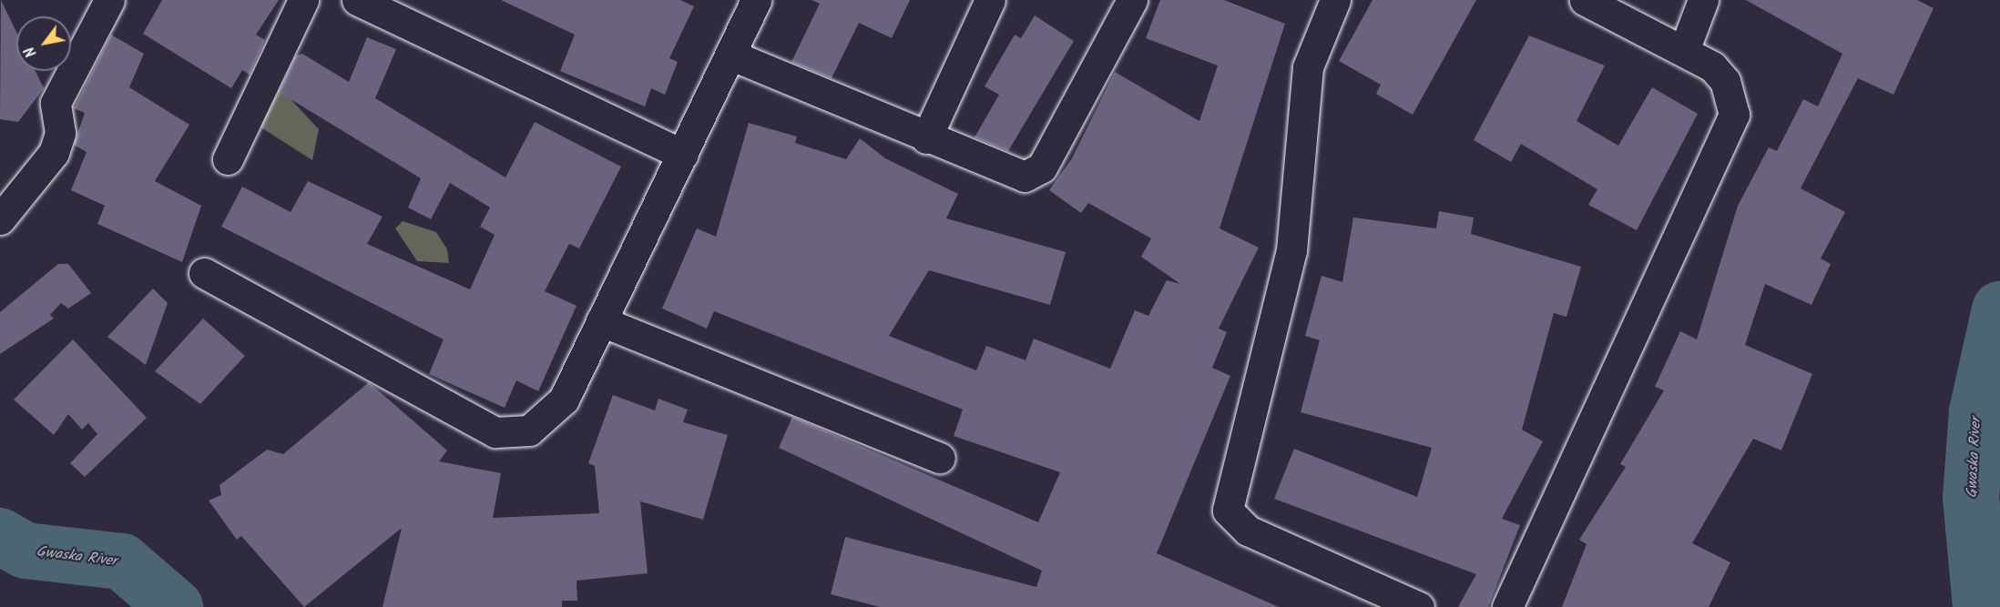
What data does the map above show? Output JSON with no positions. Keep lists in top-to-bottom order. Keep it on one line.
{"water":["Gwaska River"],"north":"bottom left"}
